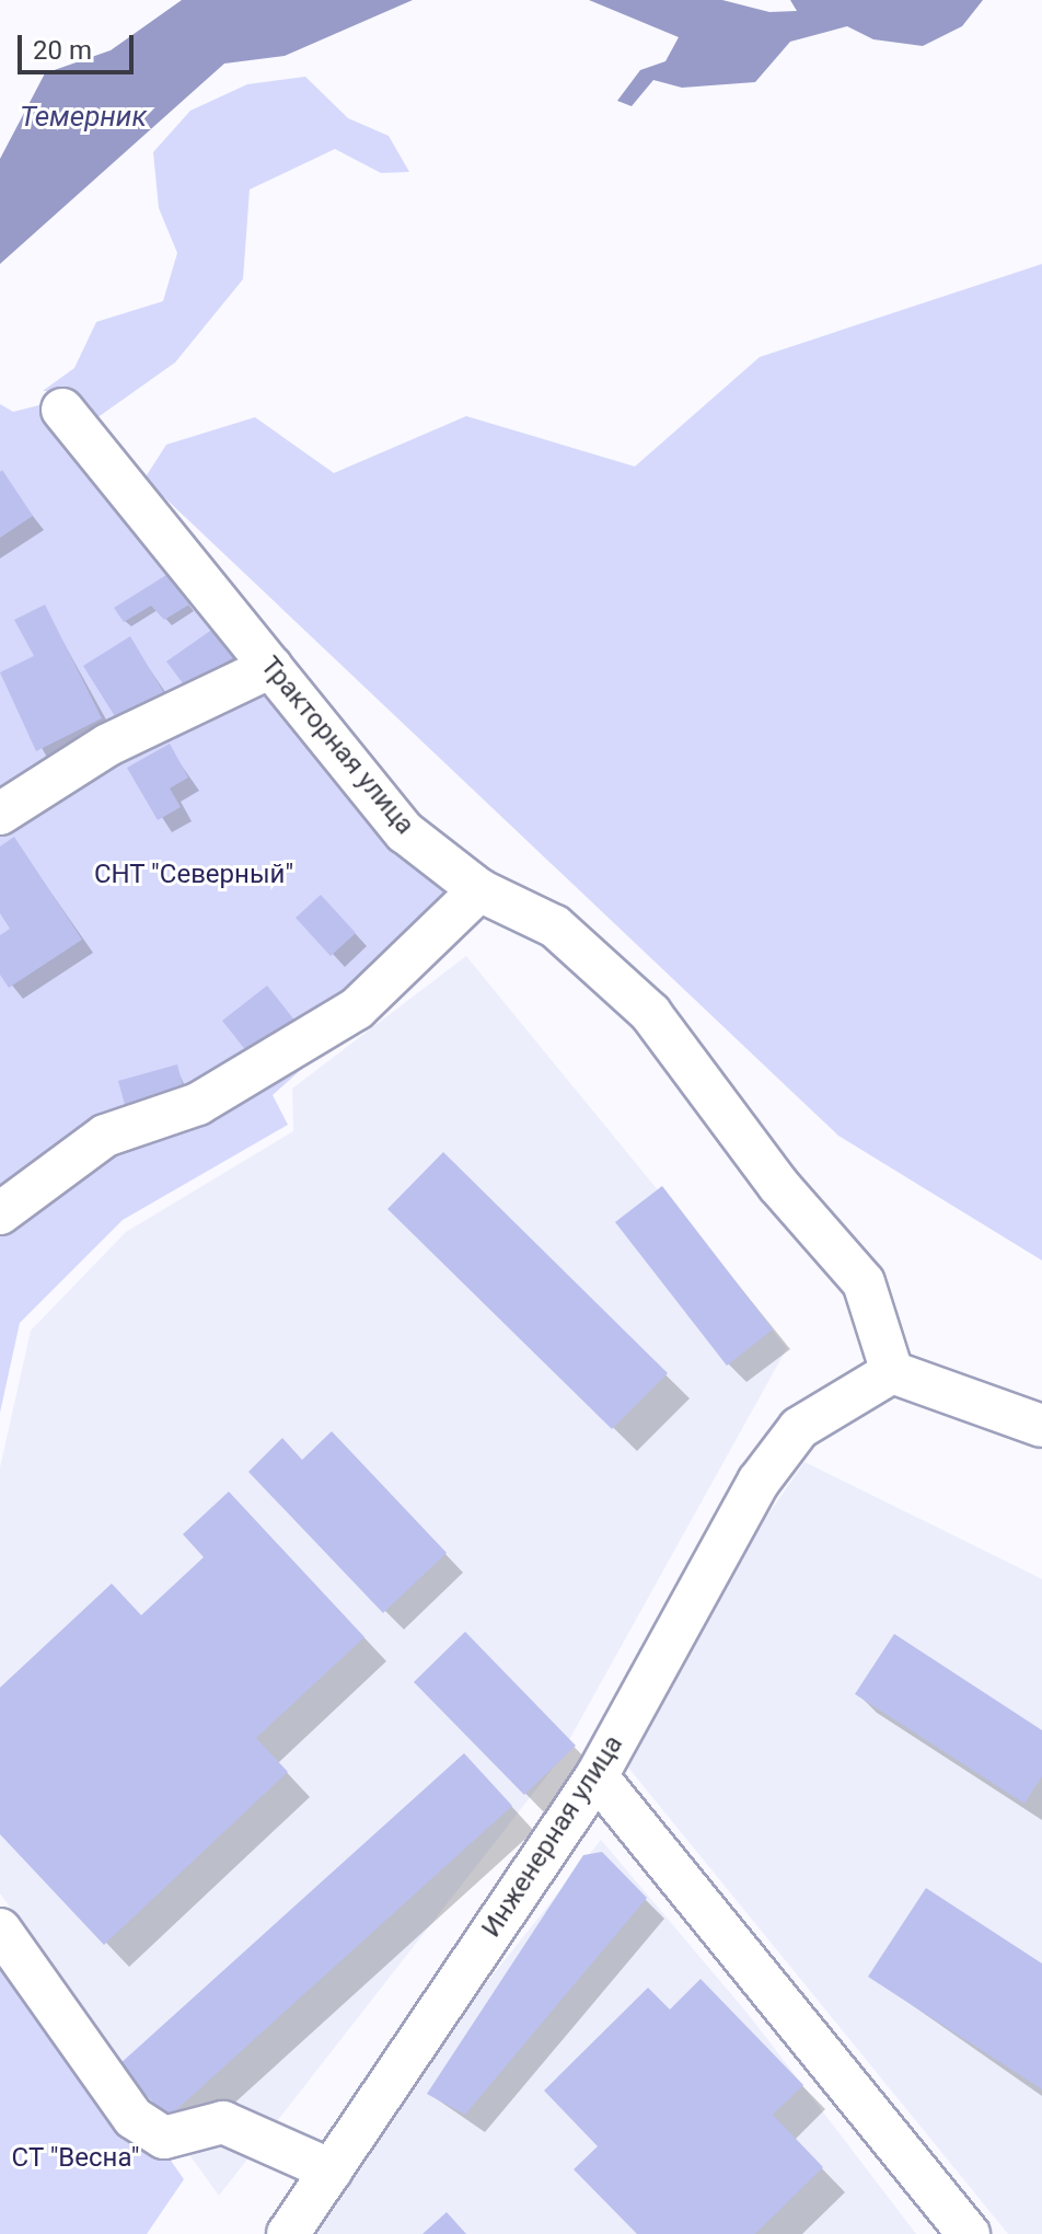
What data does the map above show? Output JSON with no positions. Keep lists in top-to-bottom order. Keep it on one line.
{"streets":{"street":["Тракторная улица","Инженерная улица"]},"crossings":[["Тракторная улица","Инженерная улица"]],"water":["Темерник"],"parks":["СНТ \"Северный\"","СТ \"Весна\""],"scale_bar":"20 m"}
